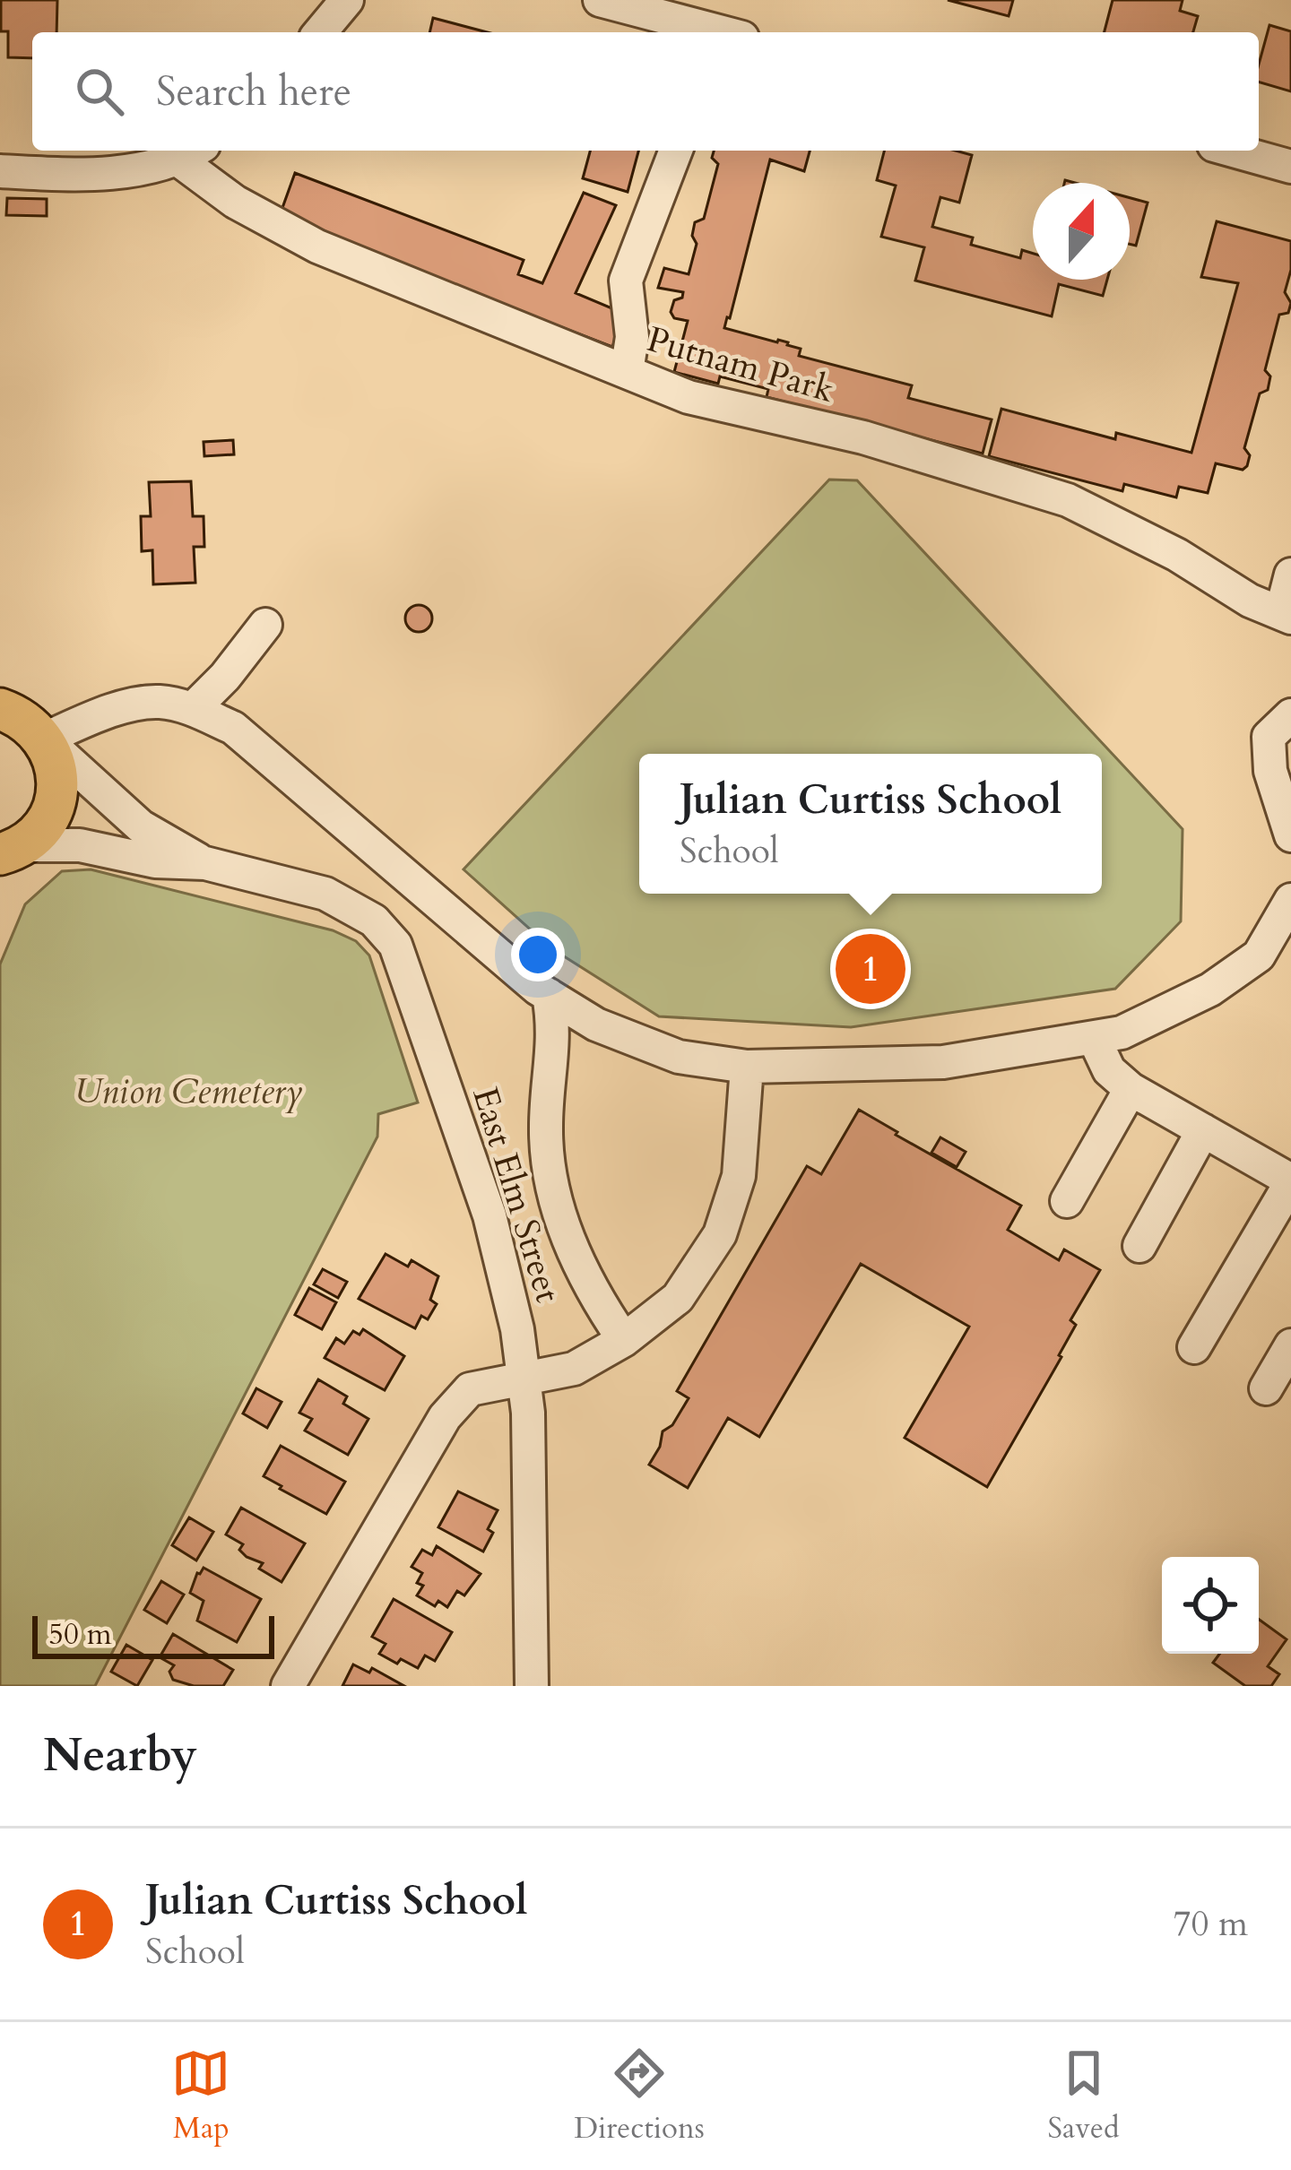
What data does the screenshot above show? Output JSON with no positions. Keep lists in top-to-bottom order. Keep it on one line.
{"streets":{"street":["Putnam Park","East Elm Street"]},"parks":["Union Cemetery"],"scale_bar":"50 m","north":"top","page":{"search":"Search here","popup":["Julian Curtiss School","School"],"pins":"1","scale":"50 m","heading":"Nearby","list":[{"mark":"1","name":"Julian Curtiss School","note":"School","value":"70 m"}],"nav":["Map","Directions","Saved"]}}
